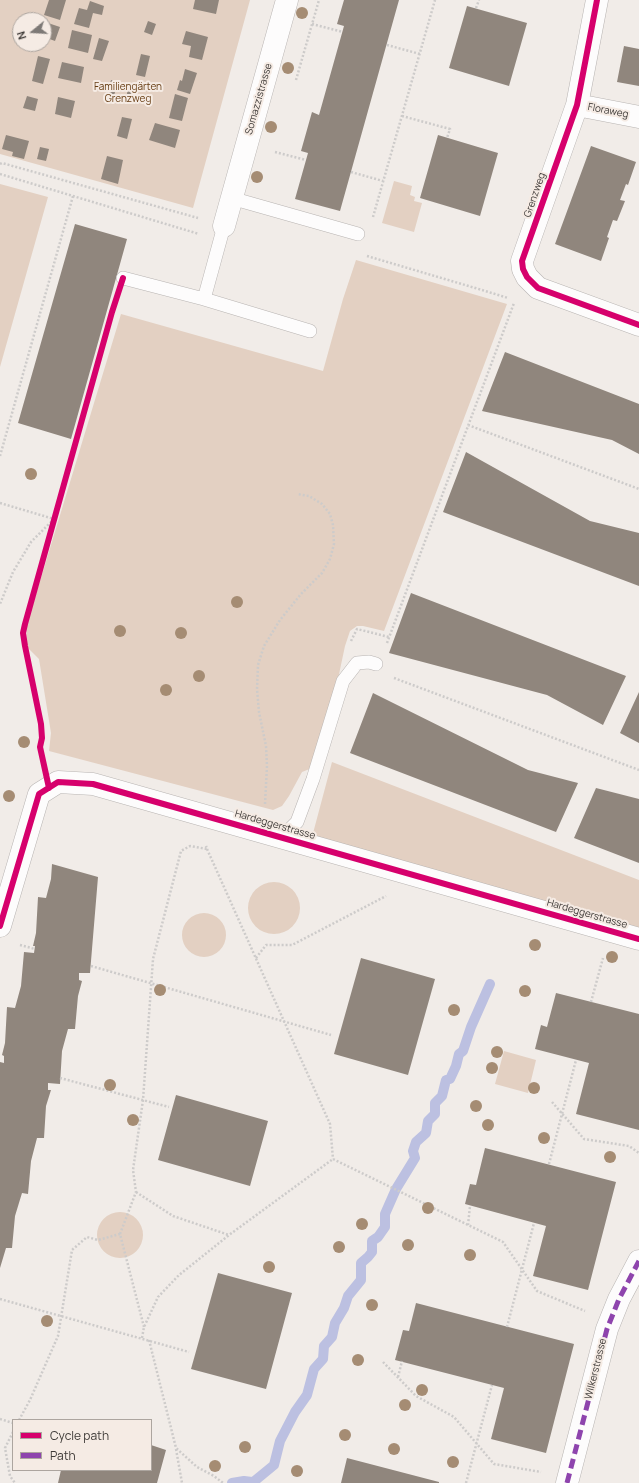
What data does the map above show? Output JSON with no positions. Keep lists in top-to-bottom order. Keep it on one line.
{"streets":{"street":["Somazzistrasse","Floraweg","Grenzweg","Hardeggerstrasse","Wilkerstrasse"]},"crossings":[["Floraweg","Grenzweg"]],"parks":["Familiengärten Grenzweg"],"legend":["Cycle path","Path"],"north":"left"}
